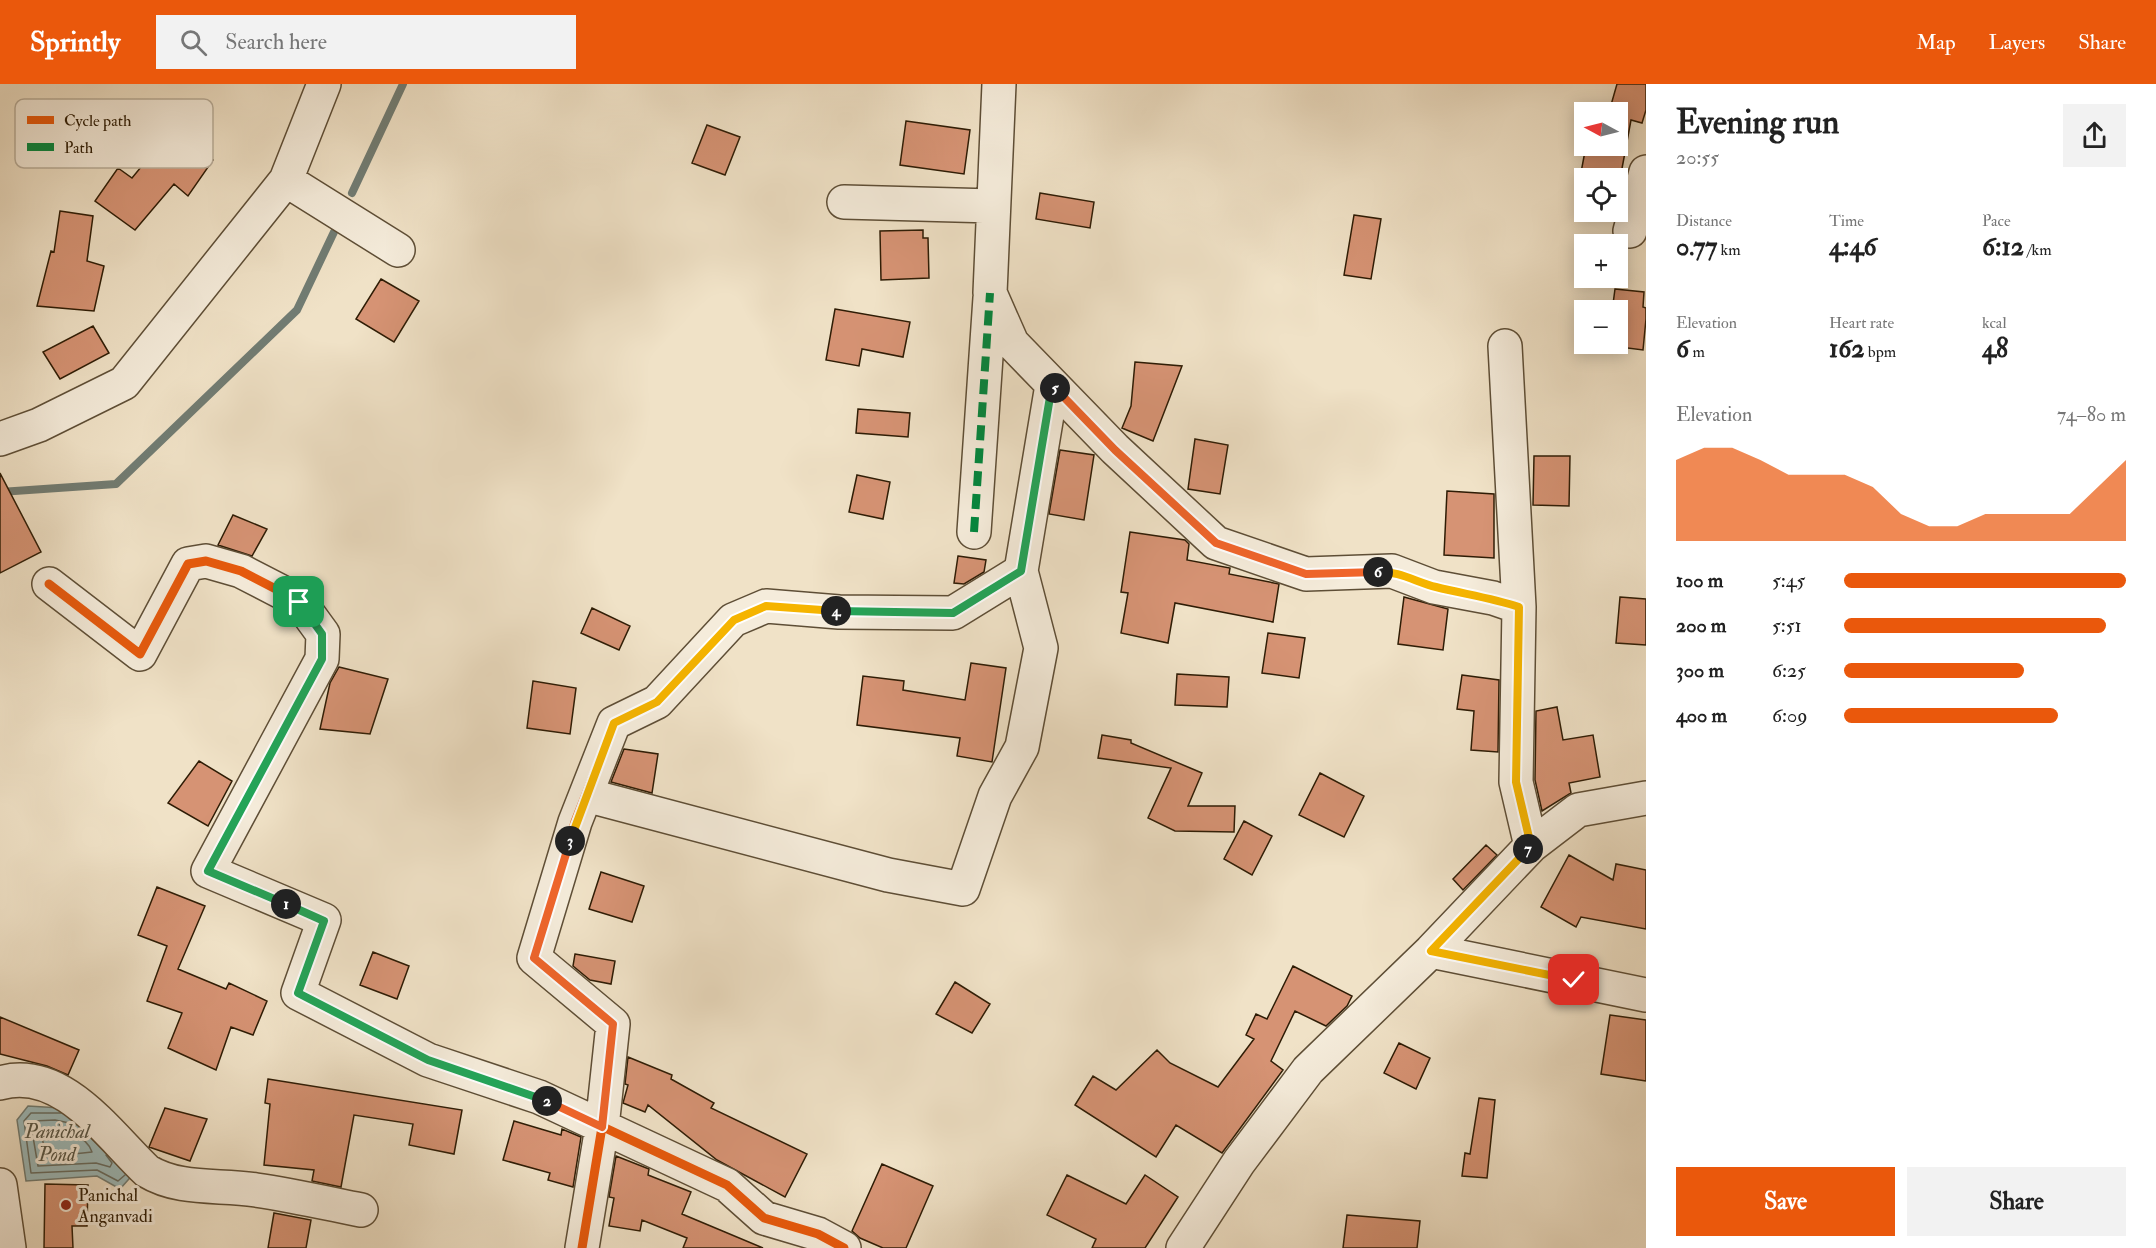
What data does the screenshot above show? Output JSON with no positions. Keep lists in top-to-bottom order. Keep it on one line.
{"water":["Panichal Pond"],"places":["Panichal Anganvadi"],"legend":["Cycle path","Path"],"north":"left","page":{"header":"Sprintly","search":"Search here","nav":["Map","Layers","Share"],"heading":["Evening run","20:55"],"map_buttons":["+","−"],"stats":[["Distance","0.77 km"],["Time","4:46"],["Pace","6:12 /km"],["Elevation","6 m"],["Heart rate","162 bpm"],["kcal","48"]],"pins":["5","6","4","3","7","1","2"],"chart":["Elevation","74–80 m"],"list":[{"name":"100 m","note":"5:45"},{"name":"200 m","note":"5:51"},{"name":"300 m","note":"6:25"},{"name":"400 m","note":"6:09"}],"buttons":["Save","Share"]}}
